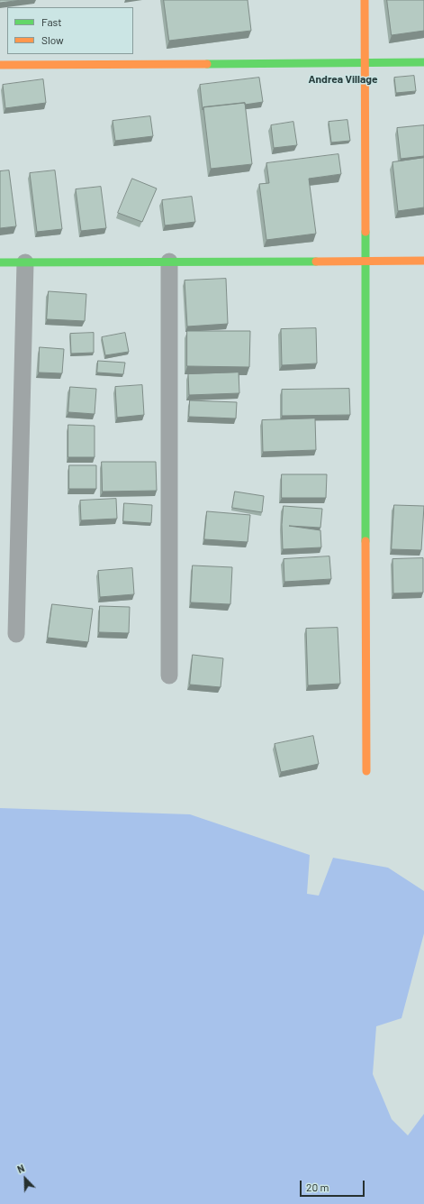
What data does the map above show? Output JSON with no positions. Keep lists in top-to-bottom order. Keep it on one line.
{"districts":["Andrea Village"],"legend":["Fast","Slow"],"scale_bar":"20 m","north":"top left"}
